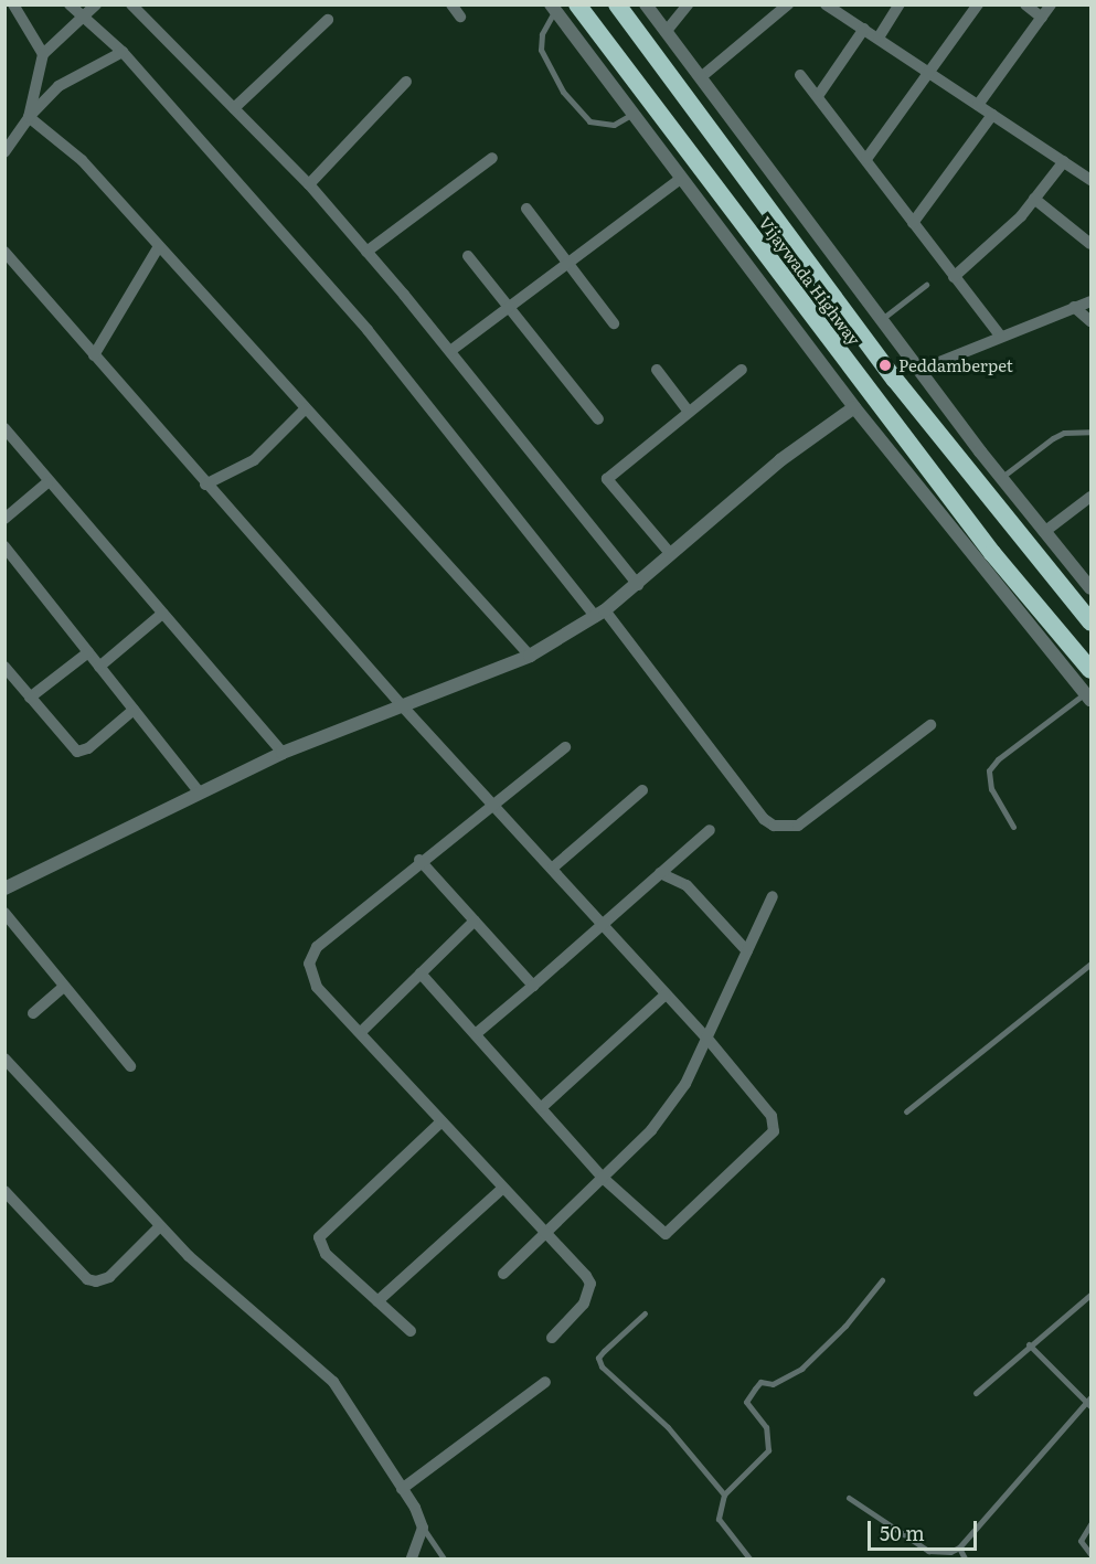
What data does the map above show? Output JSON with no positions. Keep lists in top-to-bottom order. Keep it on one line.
{"streets":{"highway":["Vijaywada Highway"]},"places":["Peddamberpet"],"scale_bar":"50 m"}
